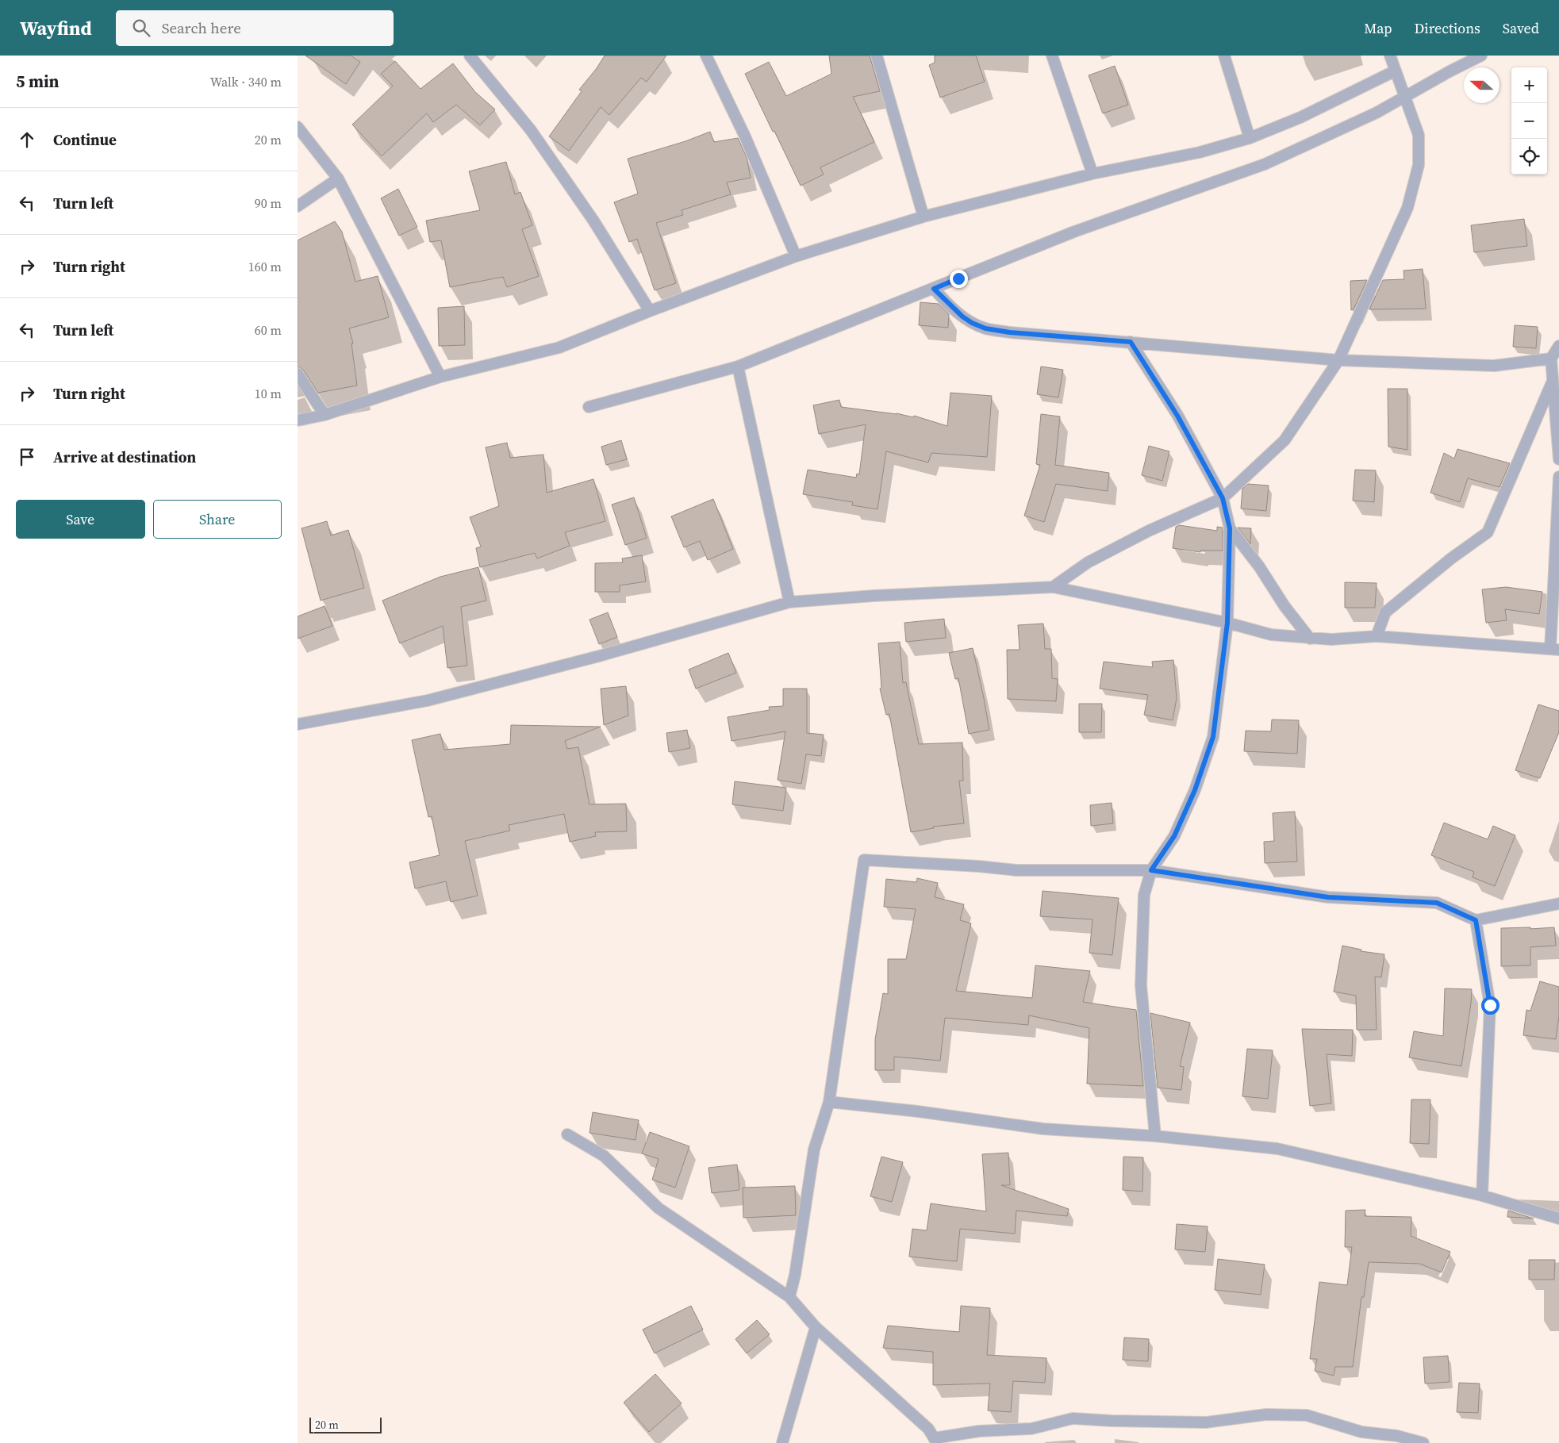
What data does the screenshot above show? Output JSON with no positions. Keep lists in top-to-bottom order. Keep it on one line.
{"scale_bar":"20 m","north":"left","page":{"header":"Wayfind","search":"Search here","nav":["Map","Directions","Saved"],"heading":["5 min","Walk · 340 m"],"map_buttons":["+","−"],"list":[["Continue","20 m"],["Turn left","90 m"],["Turn right","160 m"],["Turn left","60 m"],["Turn right","10 m"],"Arrive at destination"],"buttons":["Save","Share"],"scale":"20 m"}}
